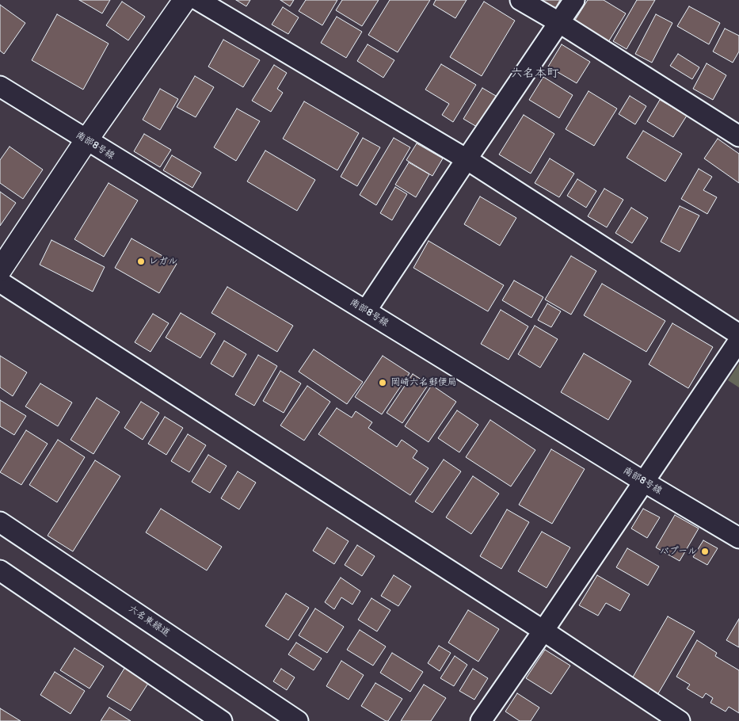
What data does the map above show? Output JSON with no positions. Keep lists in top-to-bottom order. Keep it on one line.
{"streets":{"street":["南部8号線","六名東緑道"]},"districts":["六名本町"],"places":["レガル","岡崎六名郵便局","バプール"]}
